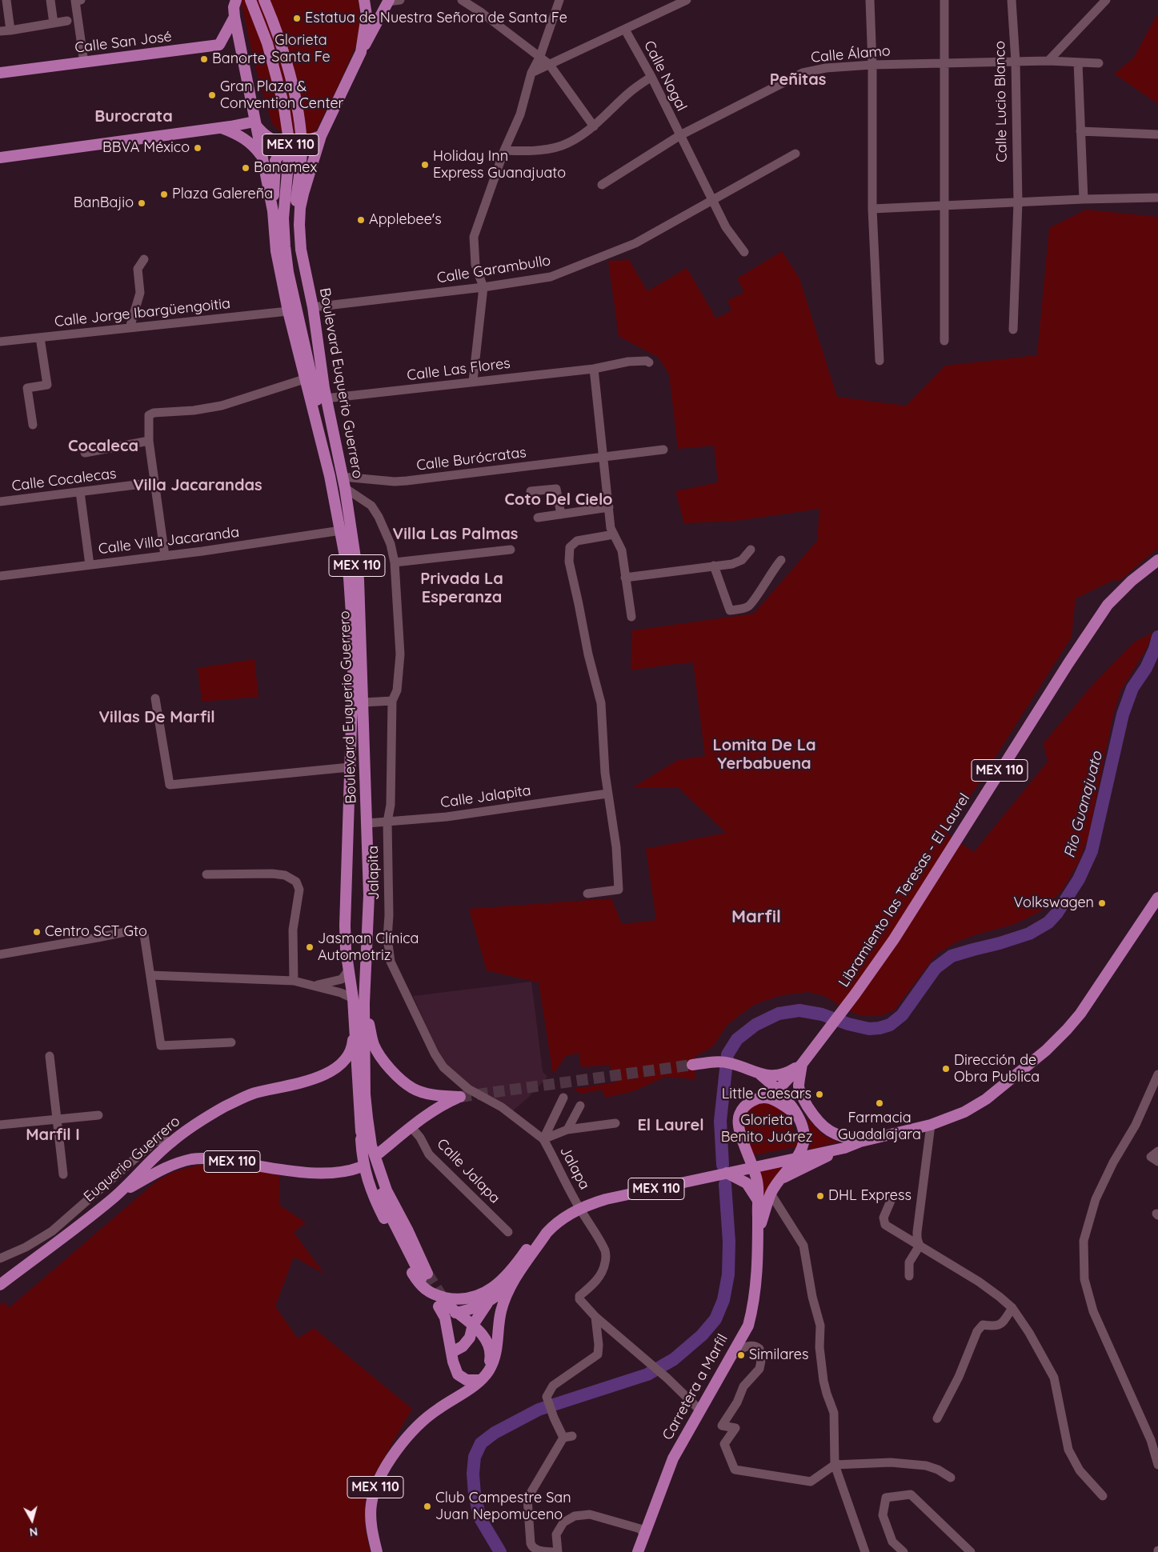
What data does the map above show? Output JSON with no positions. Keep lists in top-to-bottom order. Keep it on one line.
{"streets":{"main road":["Calle San José","MEX 110","Boulevard Euquerio Guerrero","Libramiento las Teresas - El Laurel","Euquerio Guerrero","Carretera a Marfil"],"street":["Calle Álamo","Calle Nogal","Calle Lucio Blanco","Calle Garambullo","Calle Jorge Ibargüengoitia","Calle Las Flores","Calle Burócratas","Calle Cocalecas","Calle Villa Jacaranda","Calle Jalapita","Jalapita","Jalapa","Calle Jalapa"]},"crossings":[["Calle San José","MEX 110"],["Calle Álamo","Calle Nogal"],["Calle Álamo","Calle Lucio Blanco"],["Calle Nogal","Calle Garambullo"],["MEX 110","Calle Jorge Ibargüengoitia"],["MEX 110","Boulevard Euquerio Guerrero"],["MEX 110","Calle Villa Jacaranda"],["MEX 110","Libramiento las Teresas - El Laurel"],["MEX 110","Euquerio Guerrero"],["MEX 110","Jalapa"],["MEX 110","Carretera a Marfil"],["Calle Garambullo","Boulevard Euquerio Guerrero"],["Calle Las Flores","Boulevard Euquerio Guerrero"],["Boulevard Euquerio Guerrero","Calle Burócratas"],["Boulevard Euquerio Guerrero","Calle Jalapita"],["Boulevard Euquerio Guerrero","Jalapita"],["Boulevard Euquerio Guerrero","Euquerio Guerrero"],["Calle Jalapita","Jalapita"],["Jalapita","Jalapa"],["Libramiento las Teresas - El Laurel","Carretera a Marfil"]],"districts":["Peñitas","Burocrata","Cocaleca","Villa Jacarandas","Coto Del Cielo","Villa Las Palmas","Privada La Esperanza","Villas De Marfil","Lomita De La Yerbabuena","Marfil","El Laurel","Marfil I"],"water":["Rio Guanajuato"],"parks":["Glorieta Santa Fe","Glorieta Benito Juárez"],"places":["Estatua de Nuestra Señora de Santa Fe","Banorte","Gran Plaza & Convention Center","BBVA México","Holiday Inn Express Guanajuato","Banamex","Plaza Galereña","BanBajio","Applebee's","Volkswagen","Centro SCT Gto","Jasman Clínica Automotriz","Dirección de Obra Publica","Little Caesars","Farmacia Guadalajara","DHL Express","Similares","Club Campestre San Juan Nepomuceno"],"north":"bottom"}
